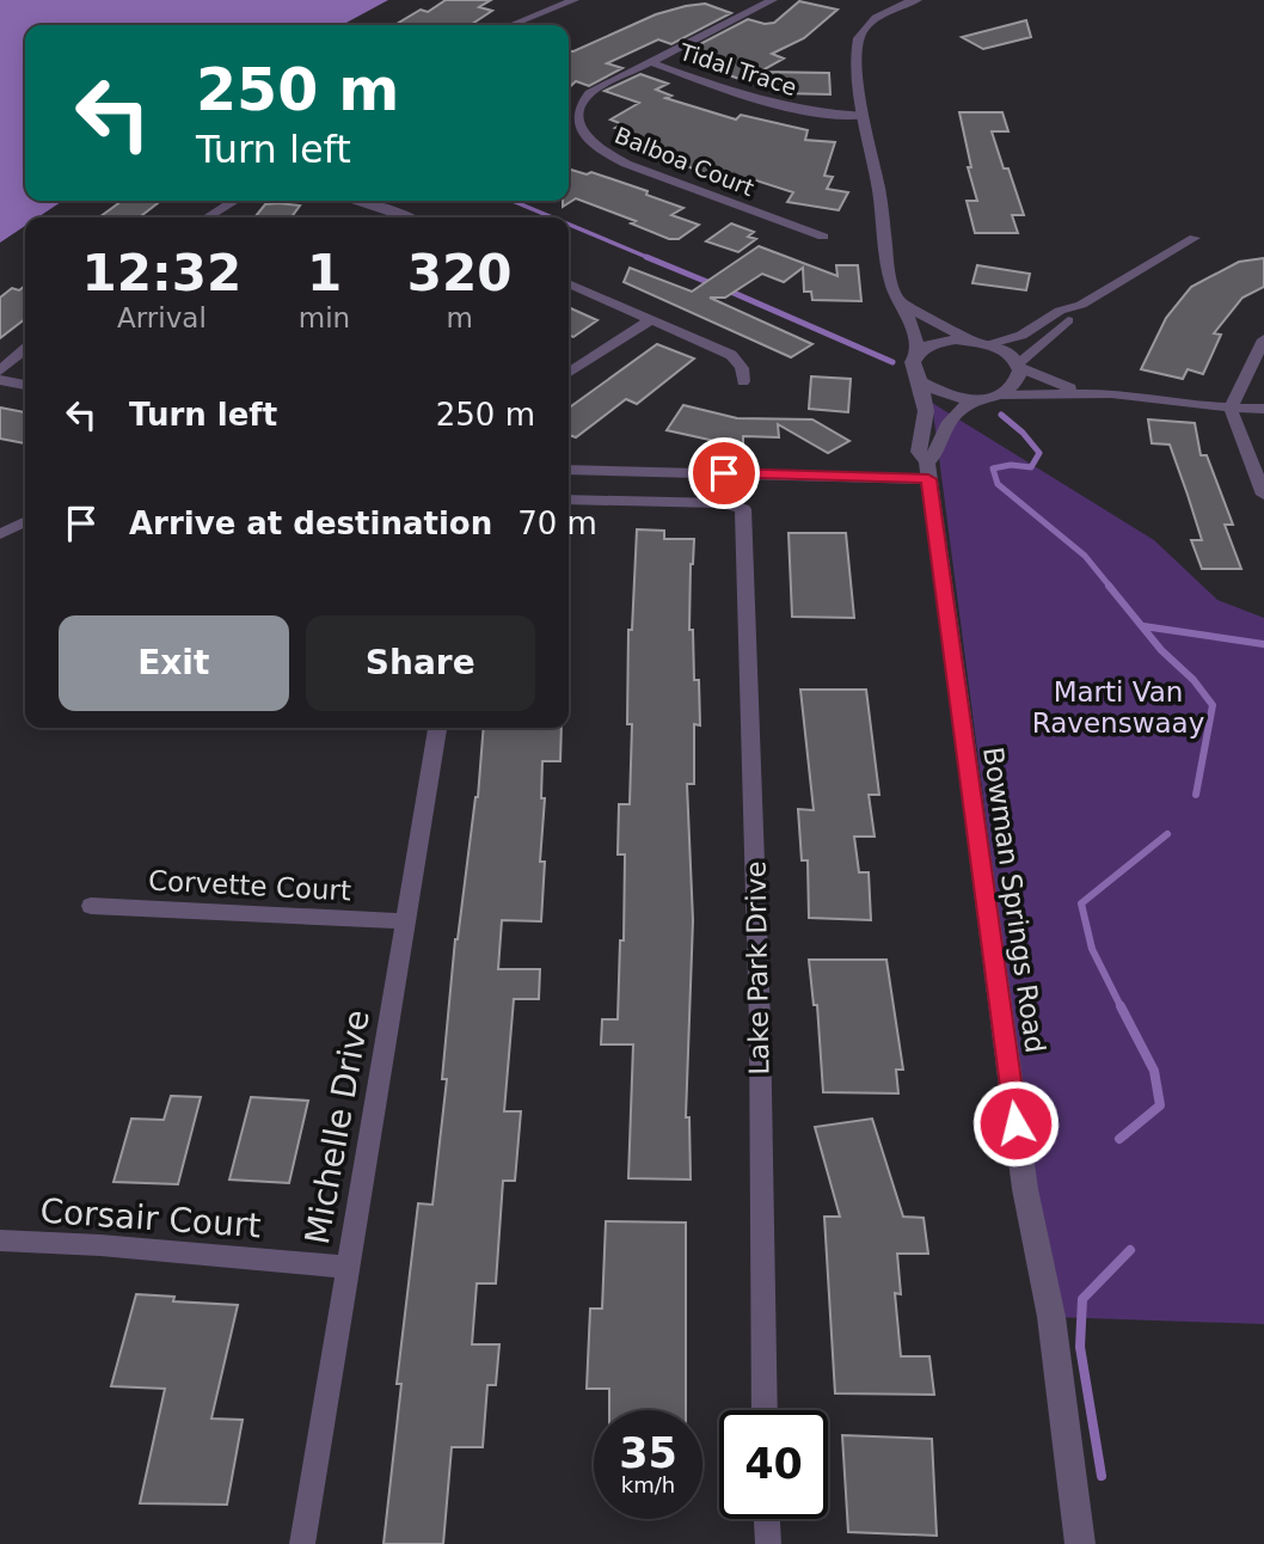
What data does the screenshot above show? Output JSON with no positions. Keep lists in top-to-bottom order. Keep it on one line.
{"streets":{"street":["Tidal Trace","Balboa Court","Corvette Court","Bowman Springs Road","Lake Park Drive","Michelle Drive","Corsair Court"]},"crossings":[["Tidal Trace","Balboa Court"],["Corvette Court","Michelle Drive"],["Michelle Drive","Corsair Court"]],"parks":["Marti Van Ravenswaay"],"page":{"turn":["250 m","Turn left"],"eta":["12:32","Arrival","1","min","320","m"],"list":[{"name":"Turn left","value":"250 m"},{"name":"Arrive at destination","value":"70 m"}],"buttons":["Exit","Share"],"speed":"35 km/h","limit":"40"}}
